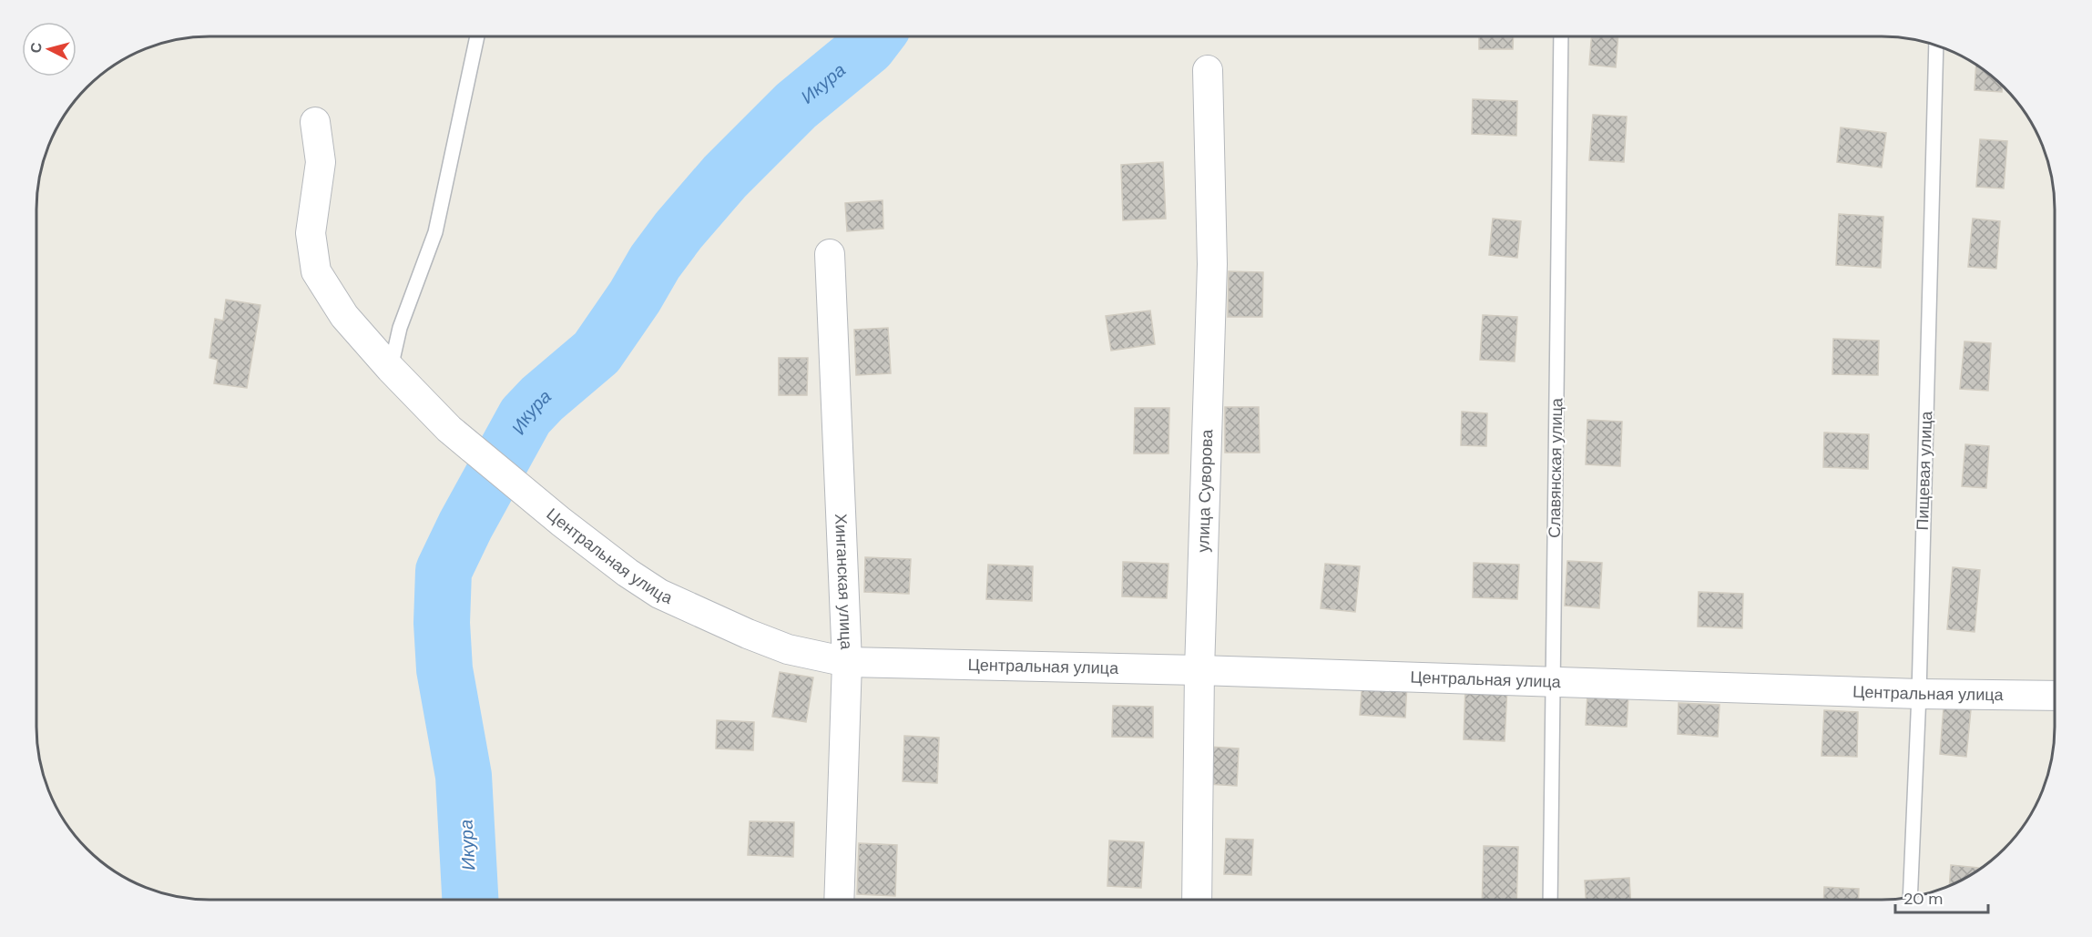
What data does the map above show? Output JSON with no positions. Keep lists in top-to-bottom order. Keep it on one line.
{"streets":{"street":["улица Суворова","Центральная улица","Хинганская улица"],"lane":["Славянская улица","Пищевая улица"]},"crossings":[["Славянская улица","Центральная улица"],["Пищевая улица","Центральная улица"],["улица Суворова","Центральная улица"],["Центральная улица","Хинганская улица"]],"water":["Икура"],"scale_bar":"20 m","north":"left"}
